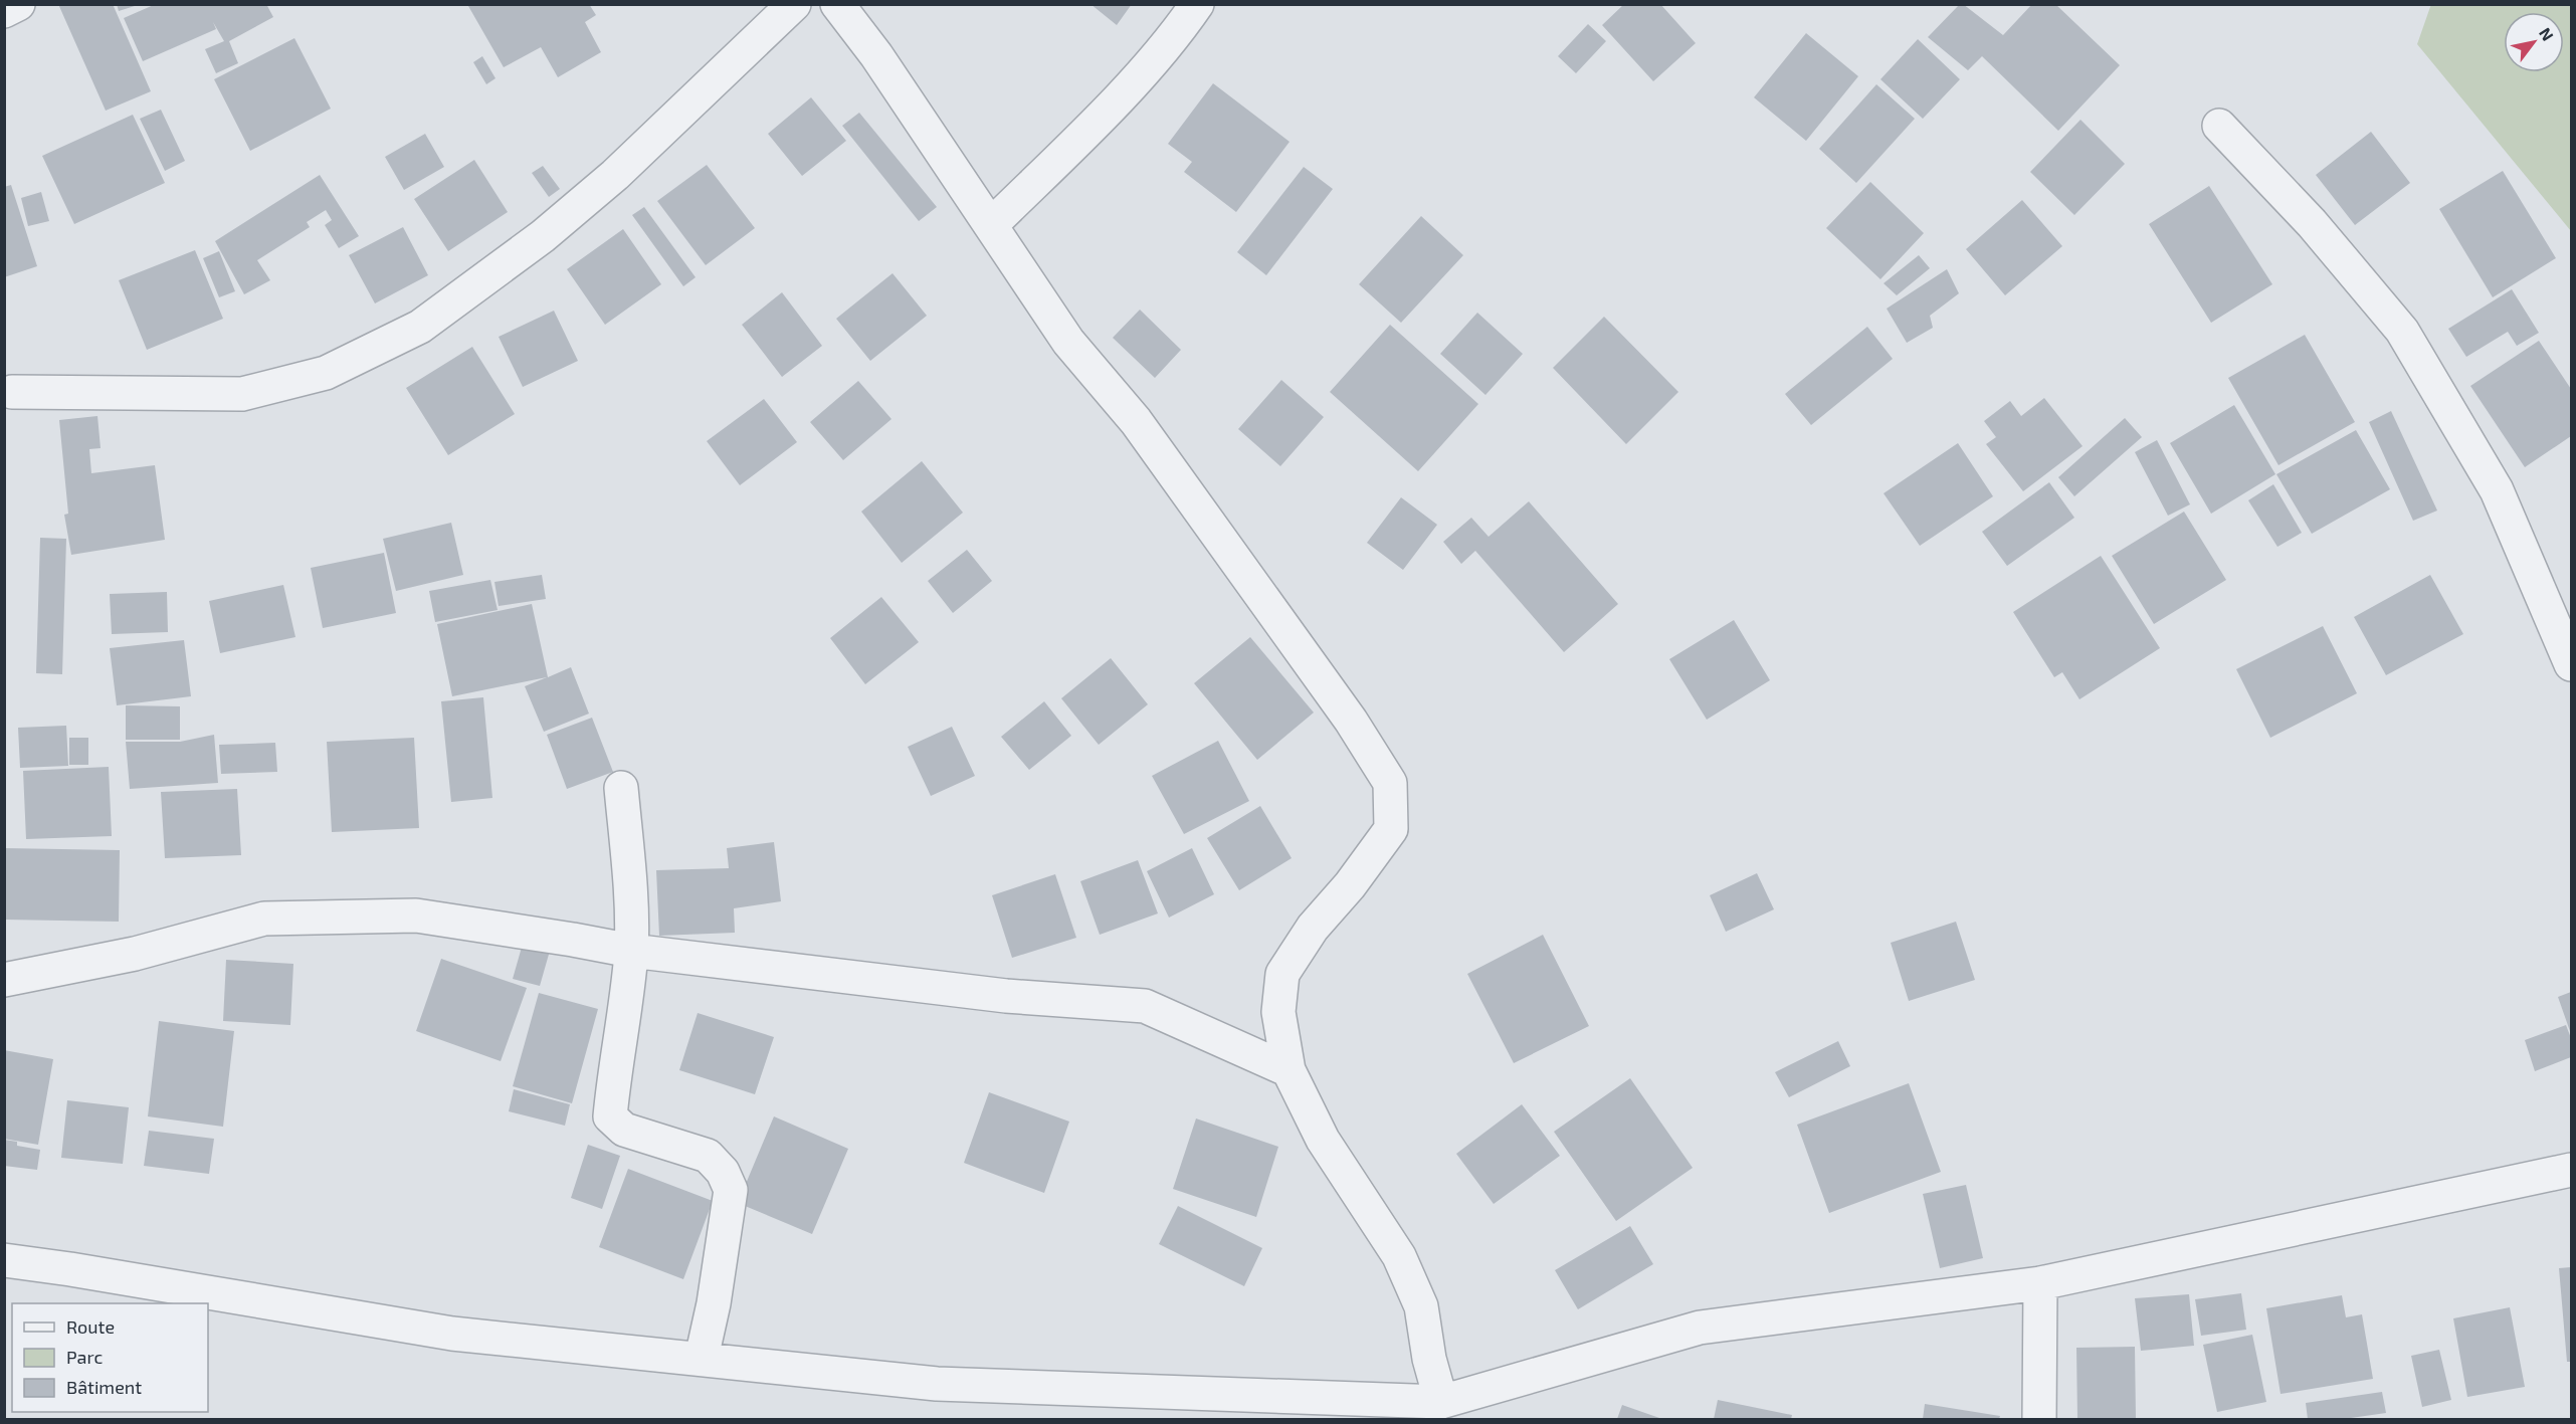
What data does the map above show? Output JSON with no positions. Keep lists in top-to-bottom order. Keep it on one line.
{"legend":["Route","Parc","Bâtiment"],"north":"top right"}
